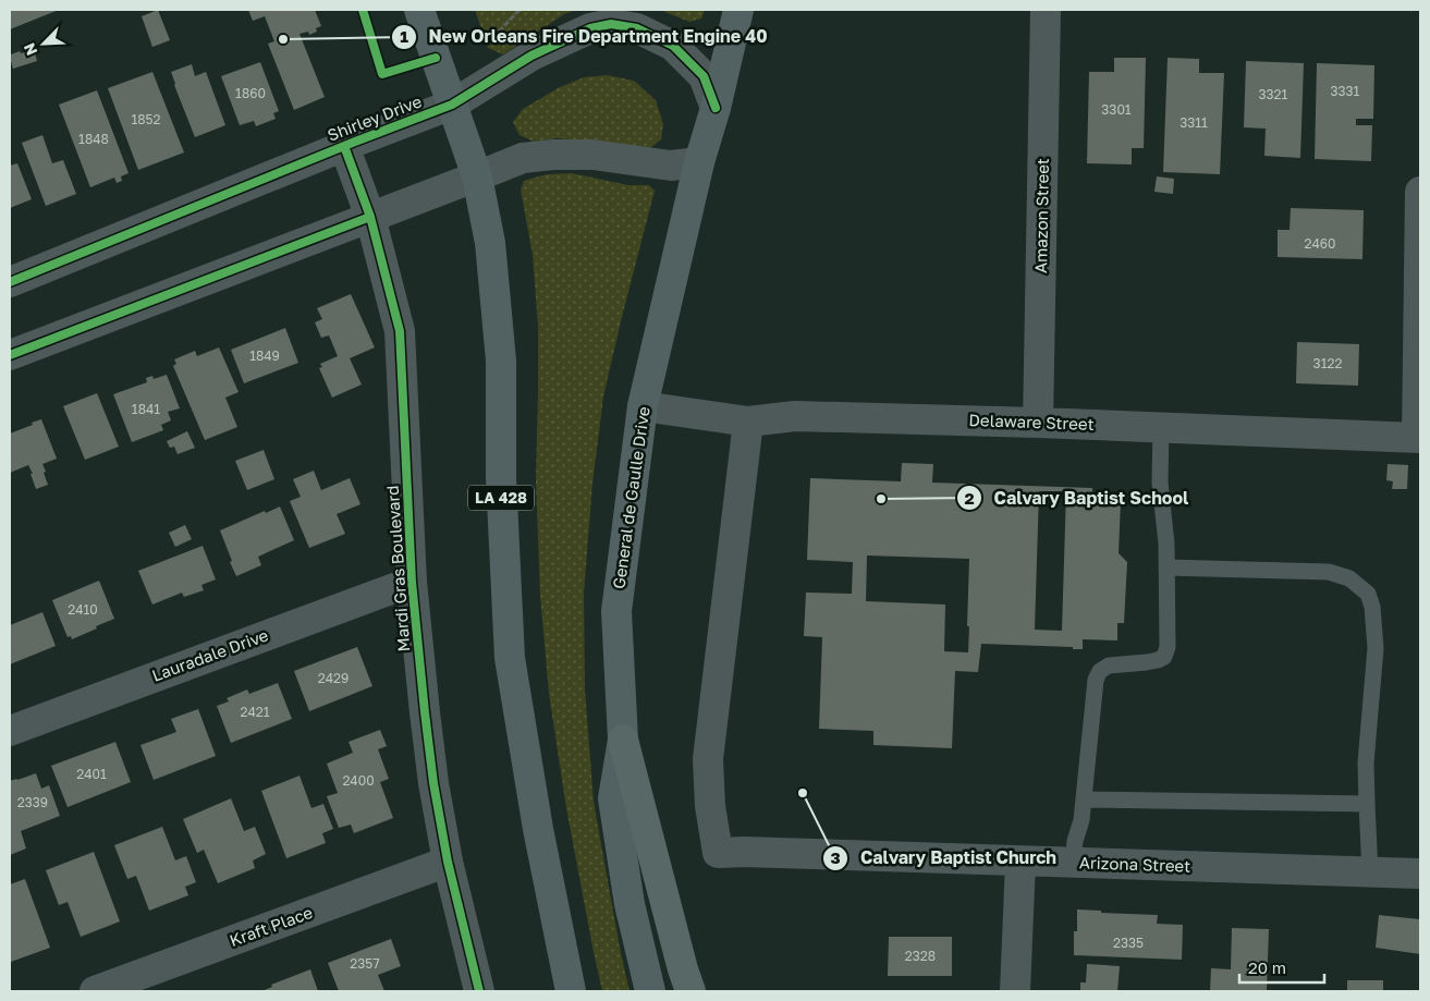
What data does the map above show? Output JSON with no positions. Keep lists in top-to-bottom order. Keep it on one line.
{"streets":{"main road":["LA 428","General de Gaulle Drive"],"street":["Shirley Drive","Amazon Street","Delaware Street","Mardi Gras Boulevard","Lauradale Drive","Arizona Street","Kraft Place"]},"crossings":[["Shirley Drive","LA 428"],["Shirley Drive","General de Gaulle Drive"],["Shirley Drive","Mardi Gras Boulevard"],["Amazon Street","Delaware Street"],["Delaware Street","General de Gaulle Drive"],["Delaware Street","Arizona Street"],["Mardi Gras Boulevard","Lauradale Drive"],["Mardi Gras Boulevard","Kraft Place"]],"places":["New Orleans Fire Department Engine 40","Calvary Baptist School","Calvary Baptist Church"],"house_numbers":["3331","1860","3321","3301","1852","3311","1848","2460","1849","3122","1841","2410","2429","2421","2401","2400","2339","2335","2328","2357"],"scale_bar":"20 m","north":"bottom left"}
